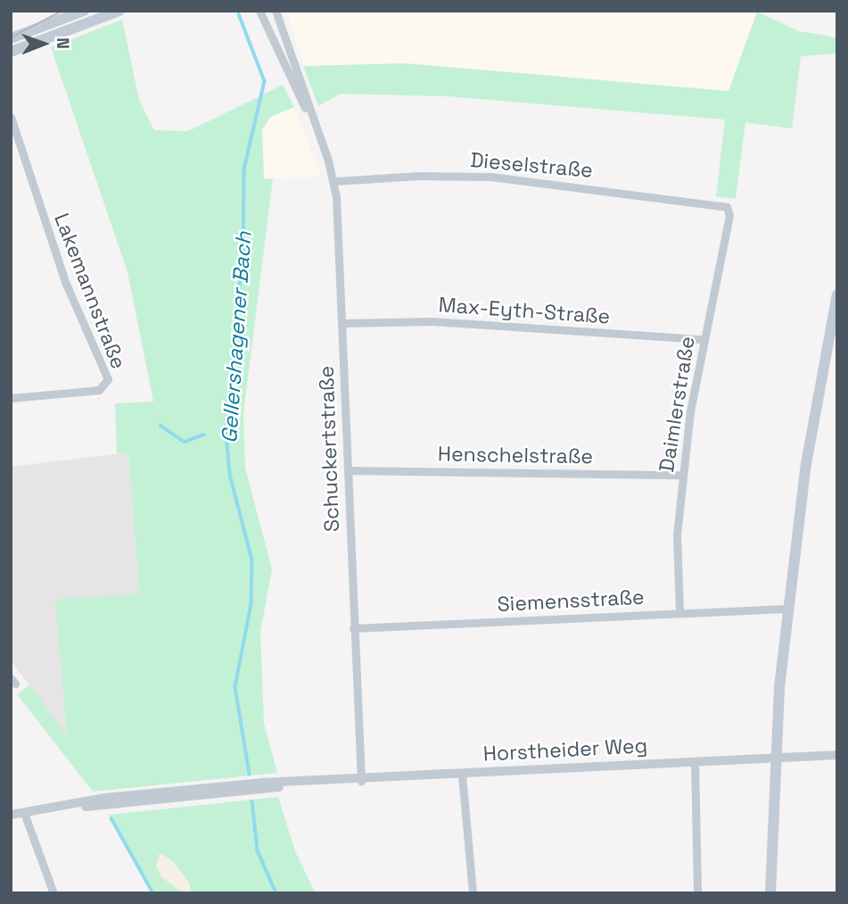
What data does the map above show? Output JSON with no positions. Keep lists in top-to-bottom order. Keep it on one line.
{"streets":{"street":["Dieselstraße","Lakemannstraße","Max-Eyth-Straße","Daimlerstraße","Schuckertstraße","Henschelstraße","Siemensstraße","Horstheider Weg"]},"crossings":[["Dieselstraße","Daimlerstraße"],["Dieselstraße","Schuckertstraße"],["Max-Eyth-Straße","Daimlerstraße"],["Max-Eyth-Straße","Schuckertstraße"],["Daimlerstraße","Henschelstraße"],["Daimlerstraße","Siemensstraße"],["Schuckertstraße","Henschelstraße"],["Schuckertstraße","Siemensstraße"],["Schuckertstraße","Horstheider Weg"]],"water":["Gellershagener Bach"],"north":"right"}
